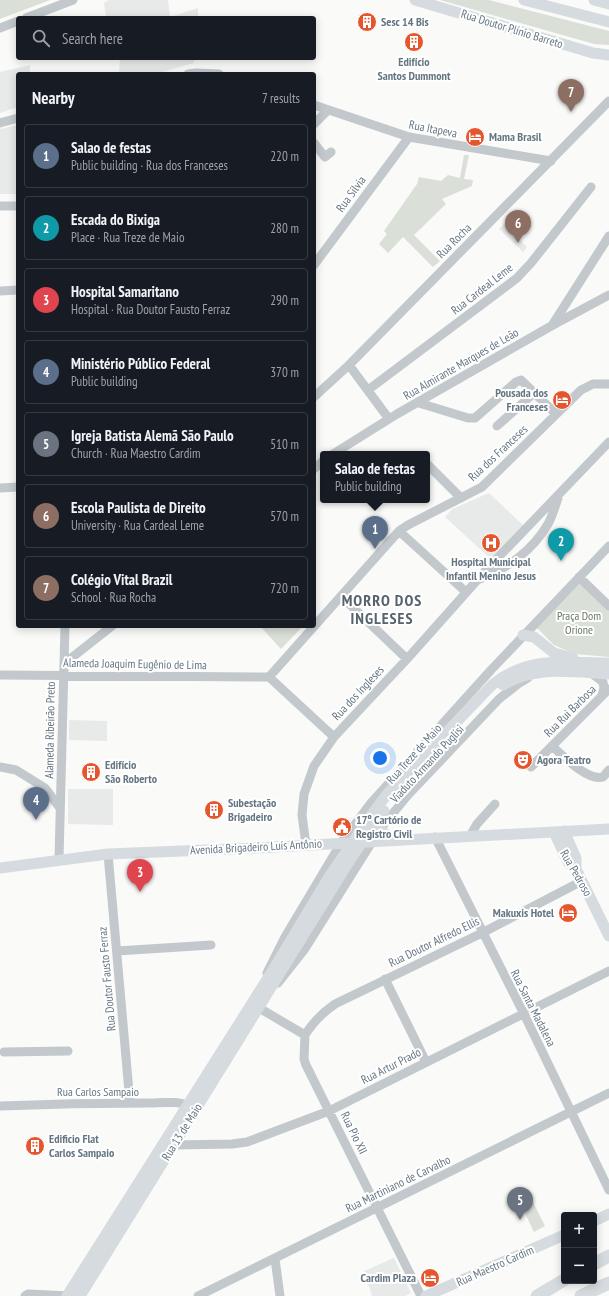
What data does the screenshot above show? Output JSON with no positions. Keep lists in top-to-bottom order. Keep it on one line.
{"streets":{"main road":["Rua Doutor Plínio Barreto","Rua Treze de Maio","Viaduto Armando Puglisi","Avenida Brigadeiro Luís Antônio","Rua Pedroso","Rua 13 de Maio","Rua Maestro Cardim"],"street":["Rua Itapeva","Rua Sílvia","Rua Rocha","Rua Cardeal Leme","Rua Almirante Marques de Leão","Rua dos Franceses","Alameda Joaquim Eugênio de Lima","Rua dos Ingleses","Rua Rui Barbosa","Alameda Ribeirão Preto","Rua Doutor Alfredo Ellis","Rua Doutor Fausto Ferraz","Rua Santa Madalena","Rua Artur Prado","Rua Carlos Sampaio","Rua Pio XII","Rua Martiniano de Carvalho"]},"crossings":[["Rua Itapeva","Rua Sílvia"],["Rua Itapeva","Rua Rocha"],["Rua dos Franceses","Alameda Joaquim Eugênio de Lima"],["Alameda Joaquim Eugênio de Lima","Alameda Ribeirão Preto"],["Rua dos Ingleses","Avenida Brigadeiro Luís Antônio"],["Alameda Ribeirão Preto","Avenida Brigadeiro Luís Antônio"],["Rua Treze de Maio","Viaduto Armando Puglisi"],["Rua Treze de Maio","Avenida Brigadeiro Luís Antônio"],["Rua Treze de Maio","Rua 13 de Maio"],["Viaduto Armando Puglisi","Rua 13 de Maio"],["Avenida Brigadeiro Luís Antônio","Rua Pedroso"],["Avenida Brigadeiro Luís Antônio","Rua Doutor Fausto Ferraz"],["Avenida Brigadeiro Luís Antônio","Rua Santa Madalena"],["Rua Pedroso","Rua Doutor Alfredo Ellis"],["Rua Doutor Alfredo Ellis","Rua Santa Madalena"],["Rua Doutor Alfredo Ellis","Rua Pio XII"],["Rua Doutor Fausto Ferraz","Rua Carlos Sampaio"],["Rua Santa Madalena","Rua Artur Prado"],["Rua Santa Madalena","Rua Martiniano de Carvalho"],["Rua Artur Prado","Rua 13 de Maio"],["Rua Artur Prado","Rua Pio XII"],["Rua Carlos Sampaio","Rua 13 de Maio"],["Rua Pio XII","Rua Martiniano de Carvalho"]],"districts":["MORRO DOS INGLESES"],"parks":["Praça Dom Orione"],"places":{"building":["Sesc 14 Bis","Edifício Santos Dummont","Edifício São Roberto","Subestação Brigadeiro","Edificio Flat Carlos Sampaio"],"hotel":["Mama Brasil","Pousada dos Franceses","Makuxis Hotel","Cardim Plaza"],"hospital":["Hospital Municipal Infantil Menino Jesus"],"theatre":["Agora Teatro"],"public building":["17º Cartório de Registro Civil"]},"page":{"search":"Search here","heading":["Nearby","7 results"],"pins":["7","6","1","2","4","3","5"],"list":[{"mark":"1","name":"Salao de festas","note":"Public building · Rua dos Franceses","value":"220 m"},{"mark":"2","name":"Escada do Bixiga","note":"Place · Rua Treze de Maio","value":"280 m"},{"mark":"3","name":"Hospital Samaritano","note":"Hospital · Rua Doutor Fausto Ferraz","value":"290 m"},{"mark":"4","name":"Ministério Público Federal","note":"Public building","value":"370 m"},{"mark":"5","name":"Igreja Batista Alemã São Paulo","note":"Church · Rua Maestro Cardim","value":"510 m"},{"mark":"6","name":"Escola Paulista de Direito","note":"University · Rua Cardeal Leme","value":"570 m"},{"mark":"7","name":"Colégio Vital Brazil","note":"School · Rua Rocha","value":"720 m"}],"popup":["Salao de festas","Public building"],"map_buttons":["+","−"]}}
